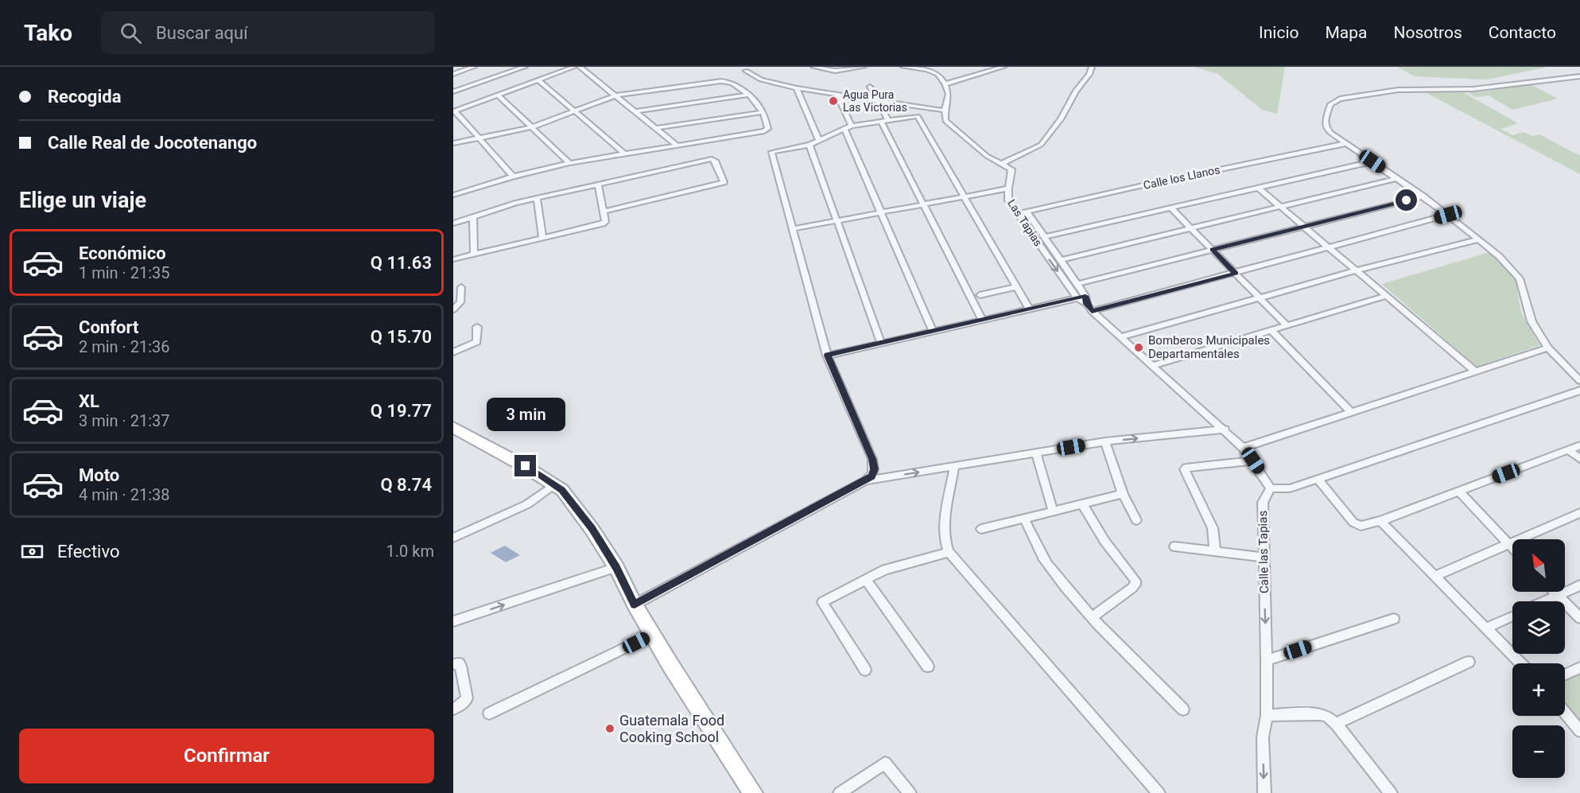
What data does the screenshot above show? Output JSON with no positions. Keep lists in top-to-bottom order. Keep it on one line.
{"streets":{"street":["Calle los Llanos","Las Tapias","Calle las Tapias"]},"crossings":[["Calle los Llanos","Las Tapias"]],"one_way":["Calle las Tapias"],"places":["Agua Pura Las Victorias","Bomberos Municipales Departamentales","Guatemala Food Cooking School"],"north":"top left","page":{"header":"Tako","search":"Buscar aquí","nav":["Inicio","Mapa","Nosotros","Contacto"],"banner":["Recogida","Calle Real de Jocotenango"],"heading":"Elige un viaje","list":[{"name":"Económico","note":"1 min · 21:35","value":"Q 11.63"},{"name":"Confort","note":"2 min · 21:36","value":"Q 15.70"},{"name":"XL","note":"3 min · 21:37","value":"Q 19.77"},{"name":"Moto","note":"4 min · 21:38","value":"Q 8.74"}],"bubble":"3 min","pay":["Efectivo","1.0 km"],"map_buttons":["+","−"],"buttons":"Confirmar"}}
